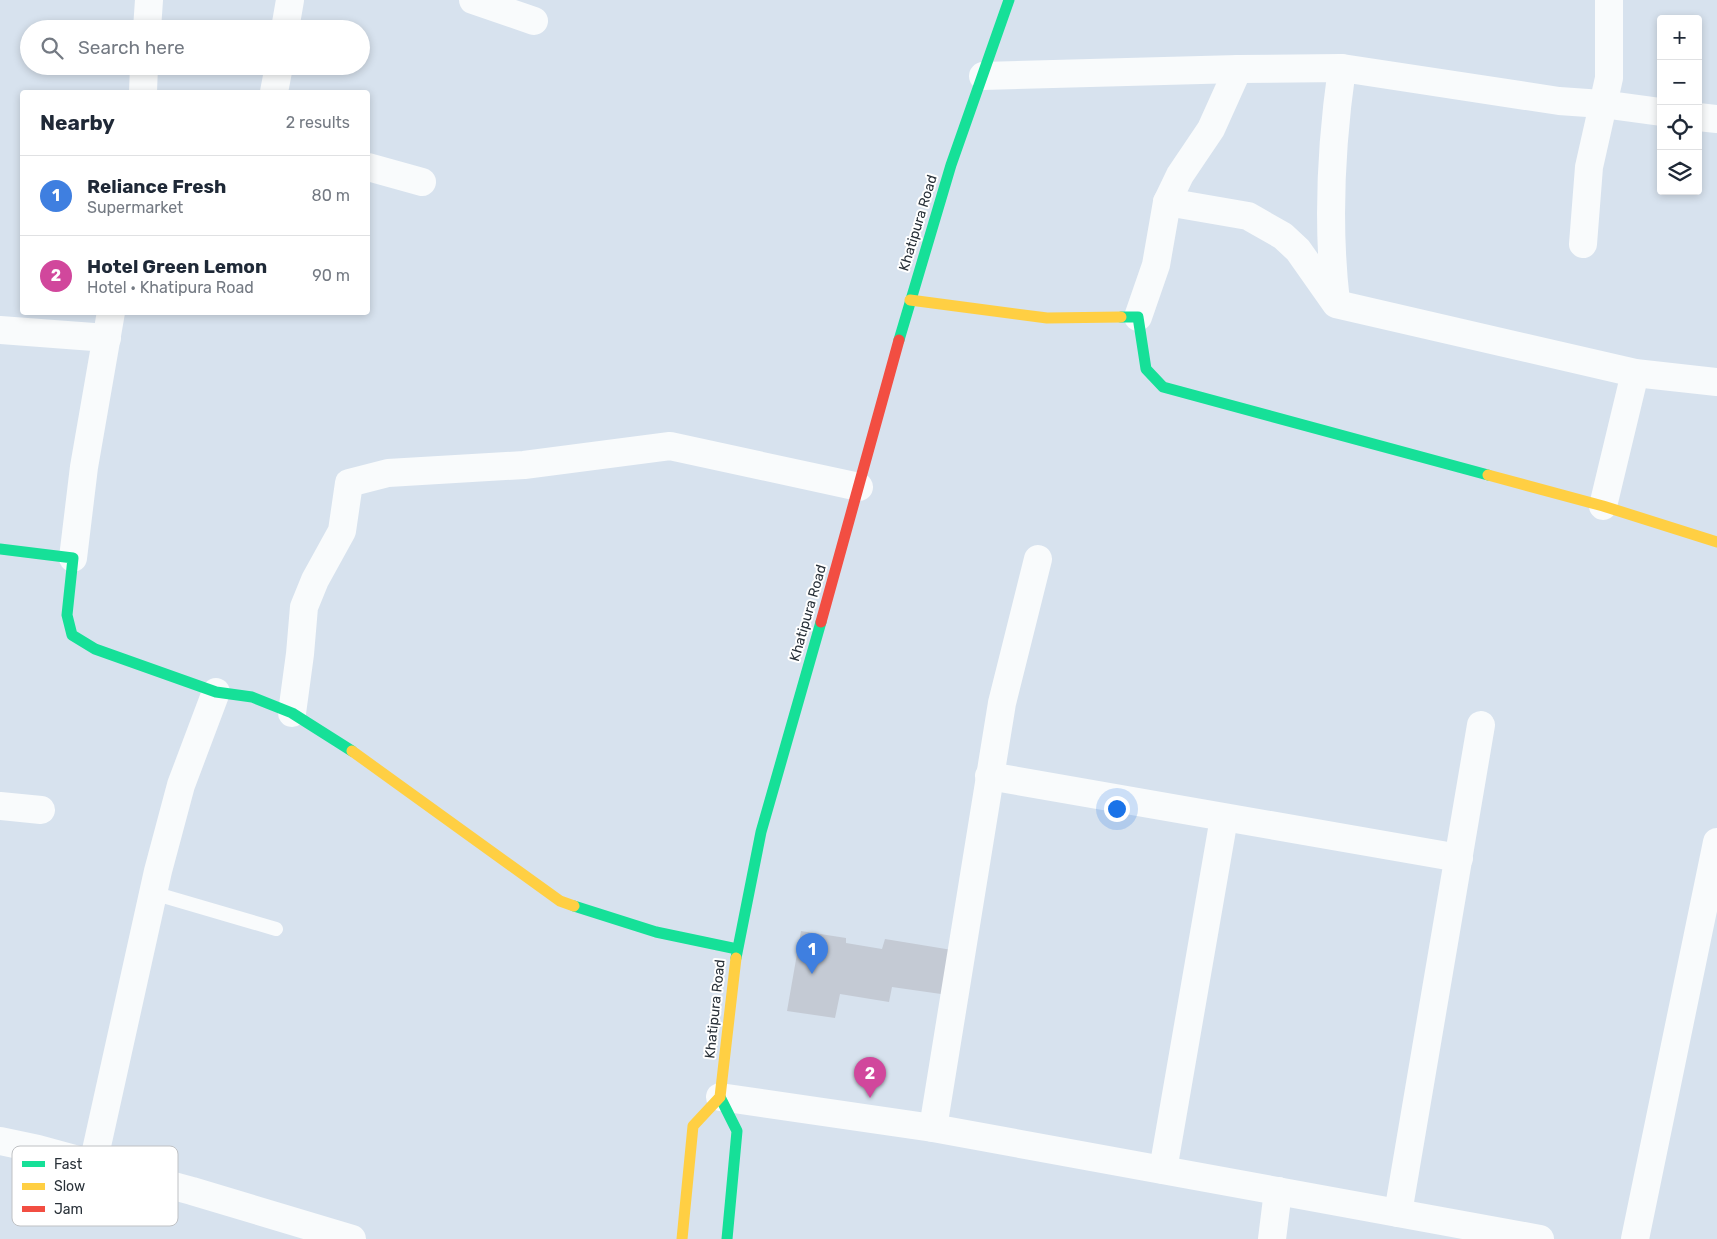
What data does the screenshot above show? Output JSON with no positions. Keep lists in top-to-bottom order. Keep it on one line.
{"streets":{"street":["Khatipura Road"]},"legend":["Fast","Slow","Jam"],"page":{"map_buttons":["+","−"],"search":"Search here","heading":["Nearby","2 results"],"list":[{"mark":"1","name":"Reliance Fresh","note":"Supermarket","value":"80 m"},{"mark":"2","name":"Hotel Green Lemon","note":"Hotel · Khatipura Road","value":"90 m"}],"pins":["1","2"]}}
